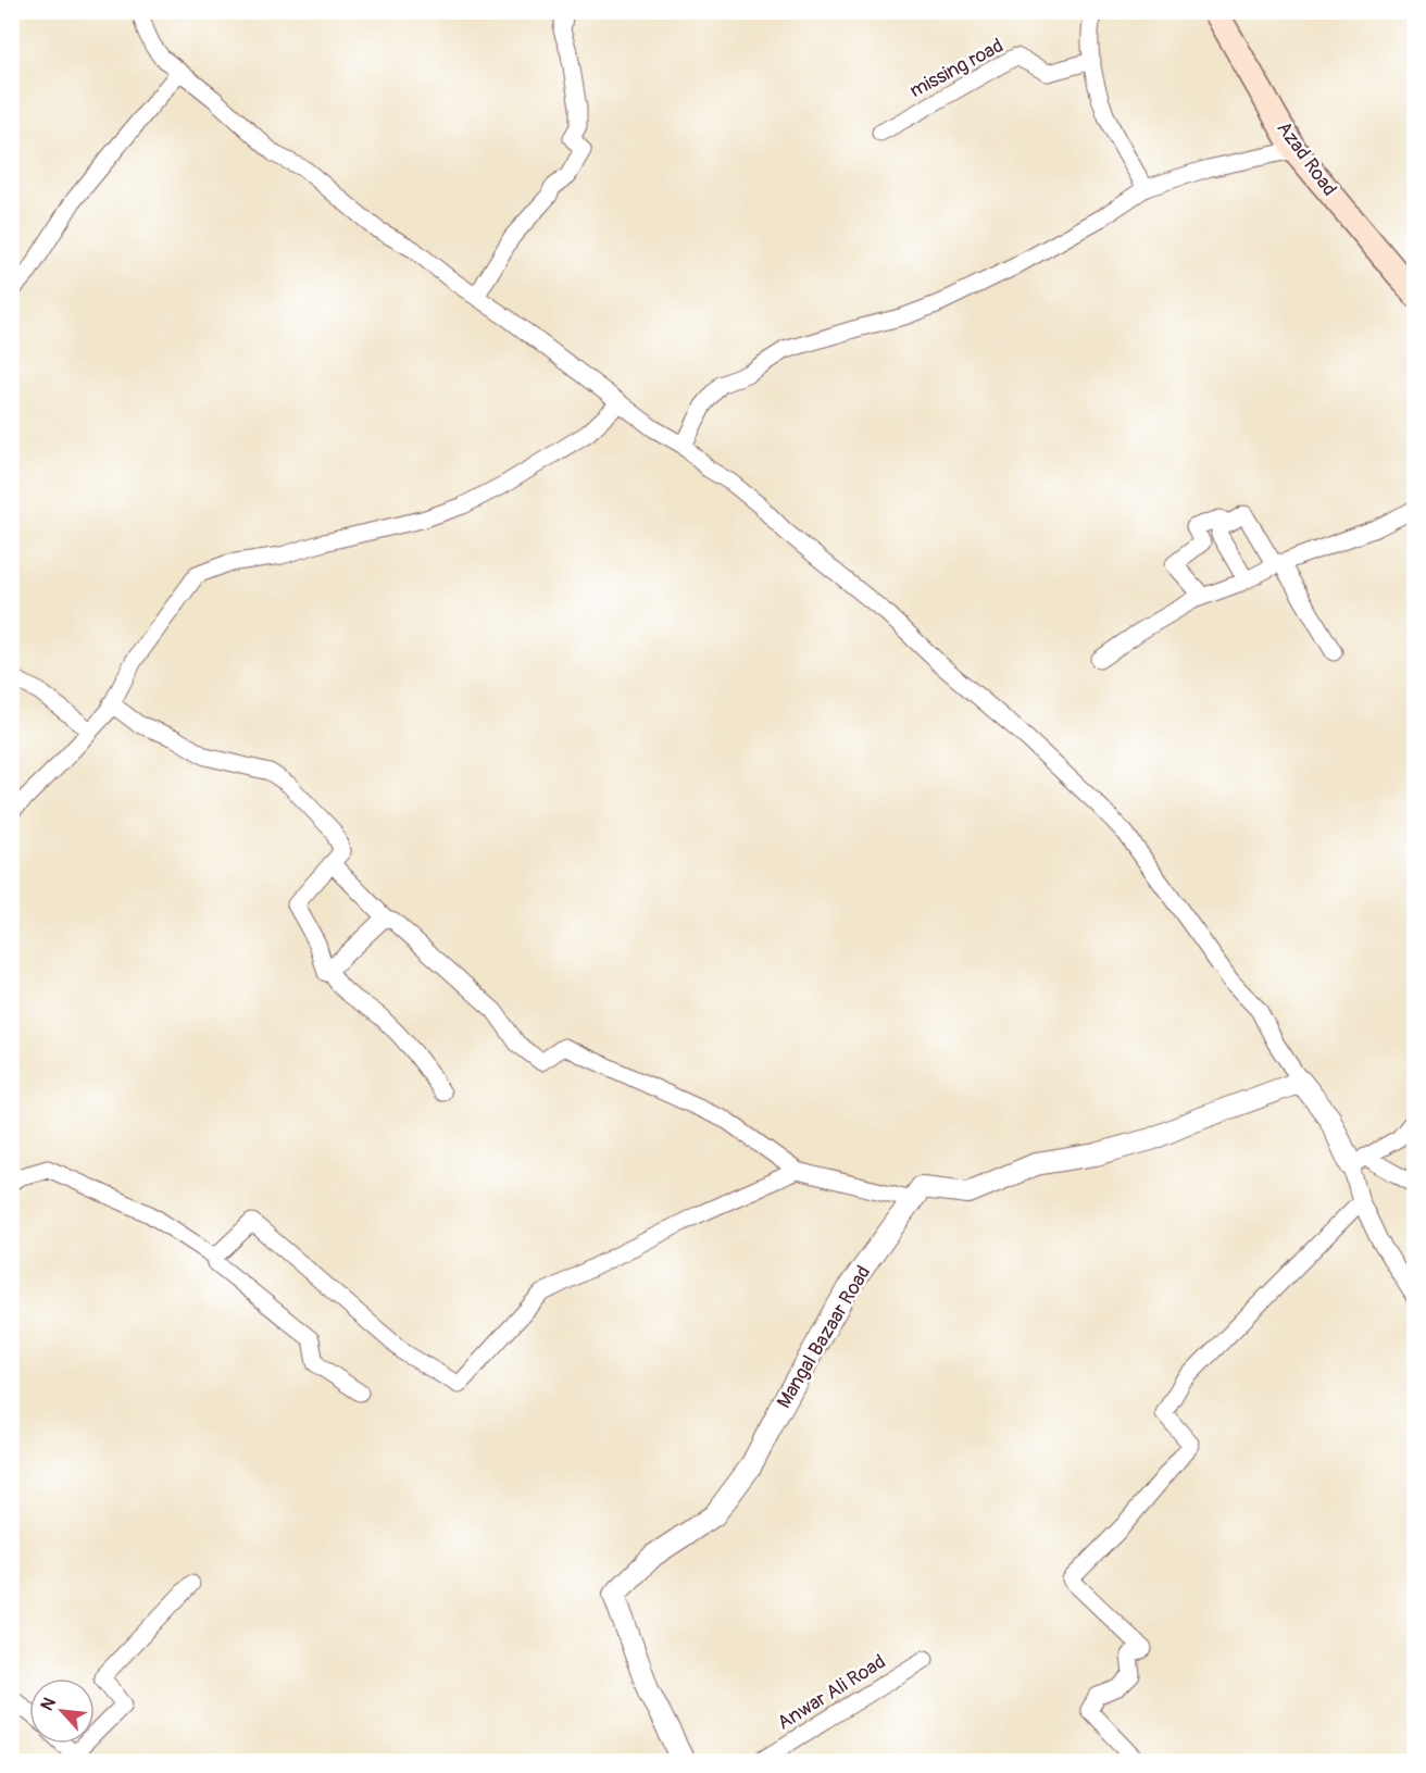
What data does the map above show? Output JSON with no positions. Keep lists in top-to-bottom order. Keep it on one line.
{"streets":{"main road":["Azad Road"],"street":["missing road","Mangal Bazaar Road","Anwar Ali Road"]},"north":"top left"}
